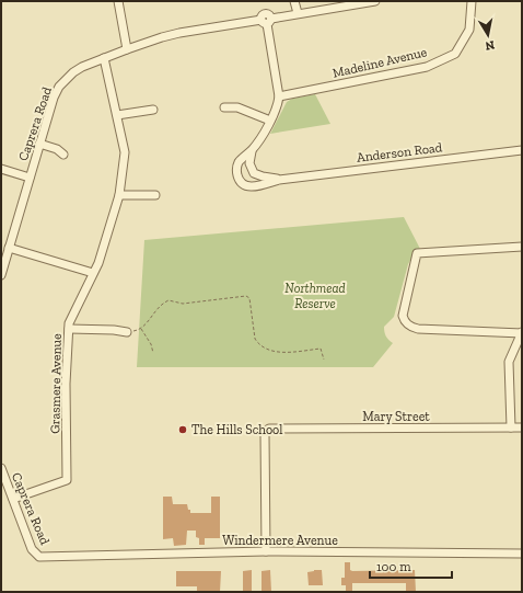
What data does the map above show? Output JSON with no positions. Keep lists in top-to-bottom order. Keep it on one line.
{"streets":{"street":["Madeline Avenue","Caprera Road","Anderson Road","Grasmere Avenue","Mary Street","Windermere Avenue"]},"crossings":[["Madeline Avenue","Anderson Road"],["Caprera Road","Grasmere Avenue"],["Caprera Road","Windermere Avenue"],["Mary Street","Windermere Avenue"]],"parks":["Northmead Reserve"],"places":["The Hills School"],"scale_bar":"100 m","north":"bottom"}
